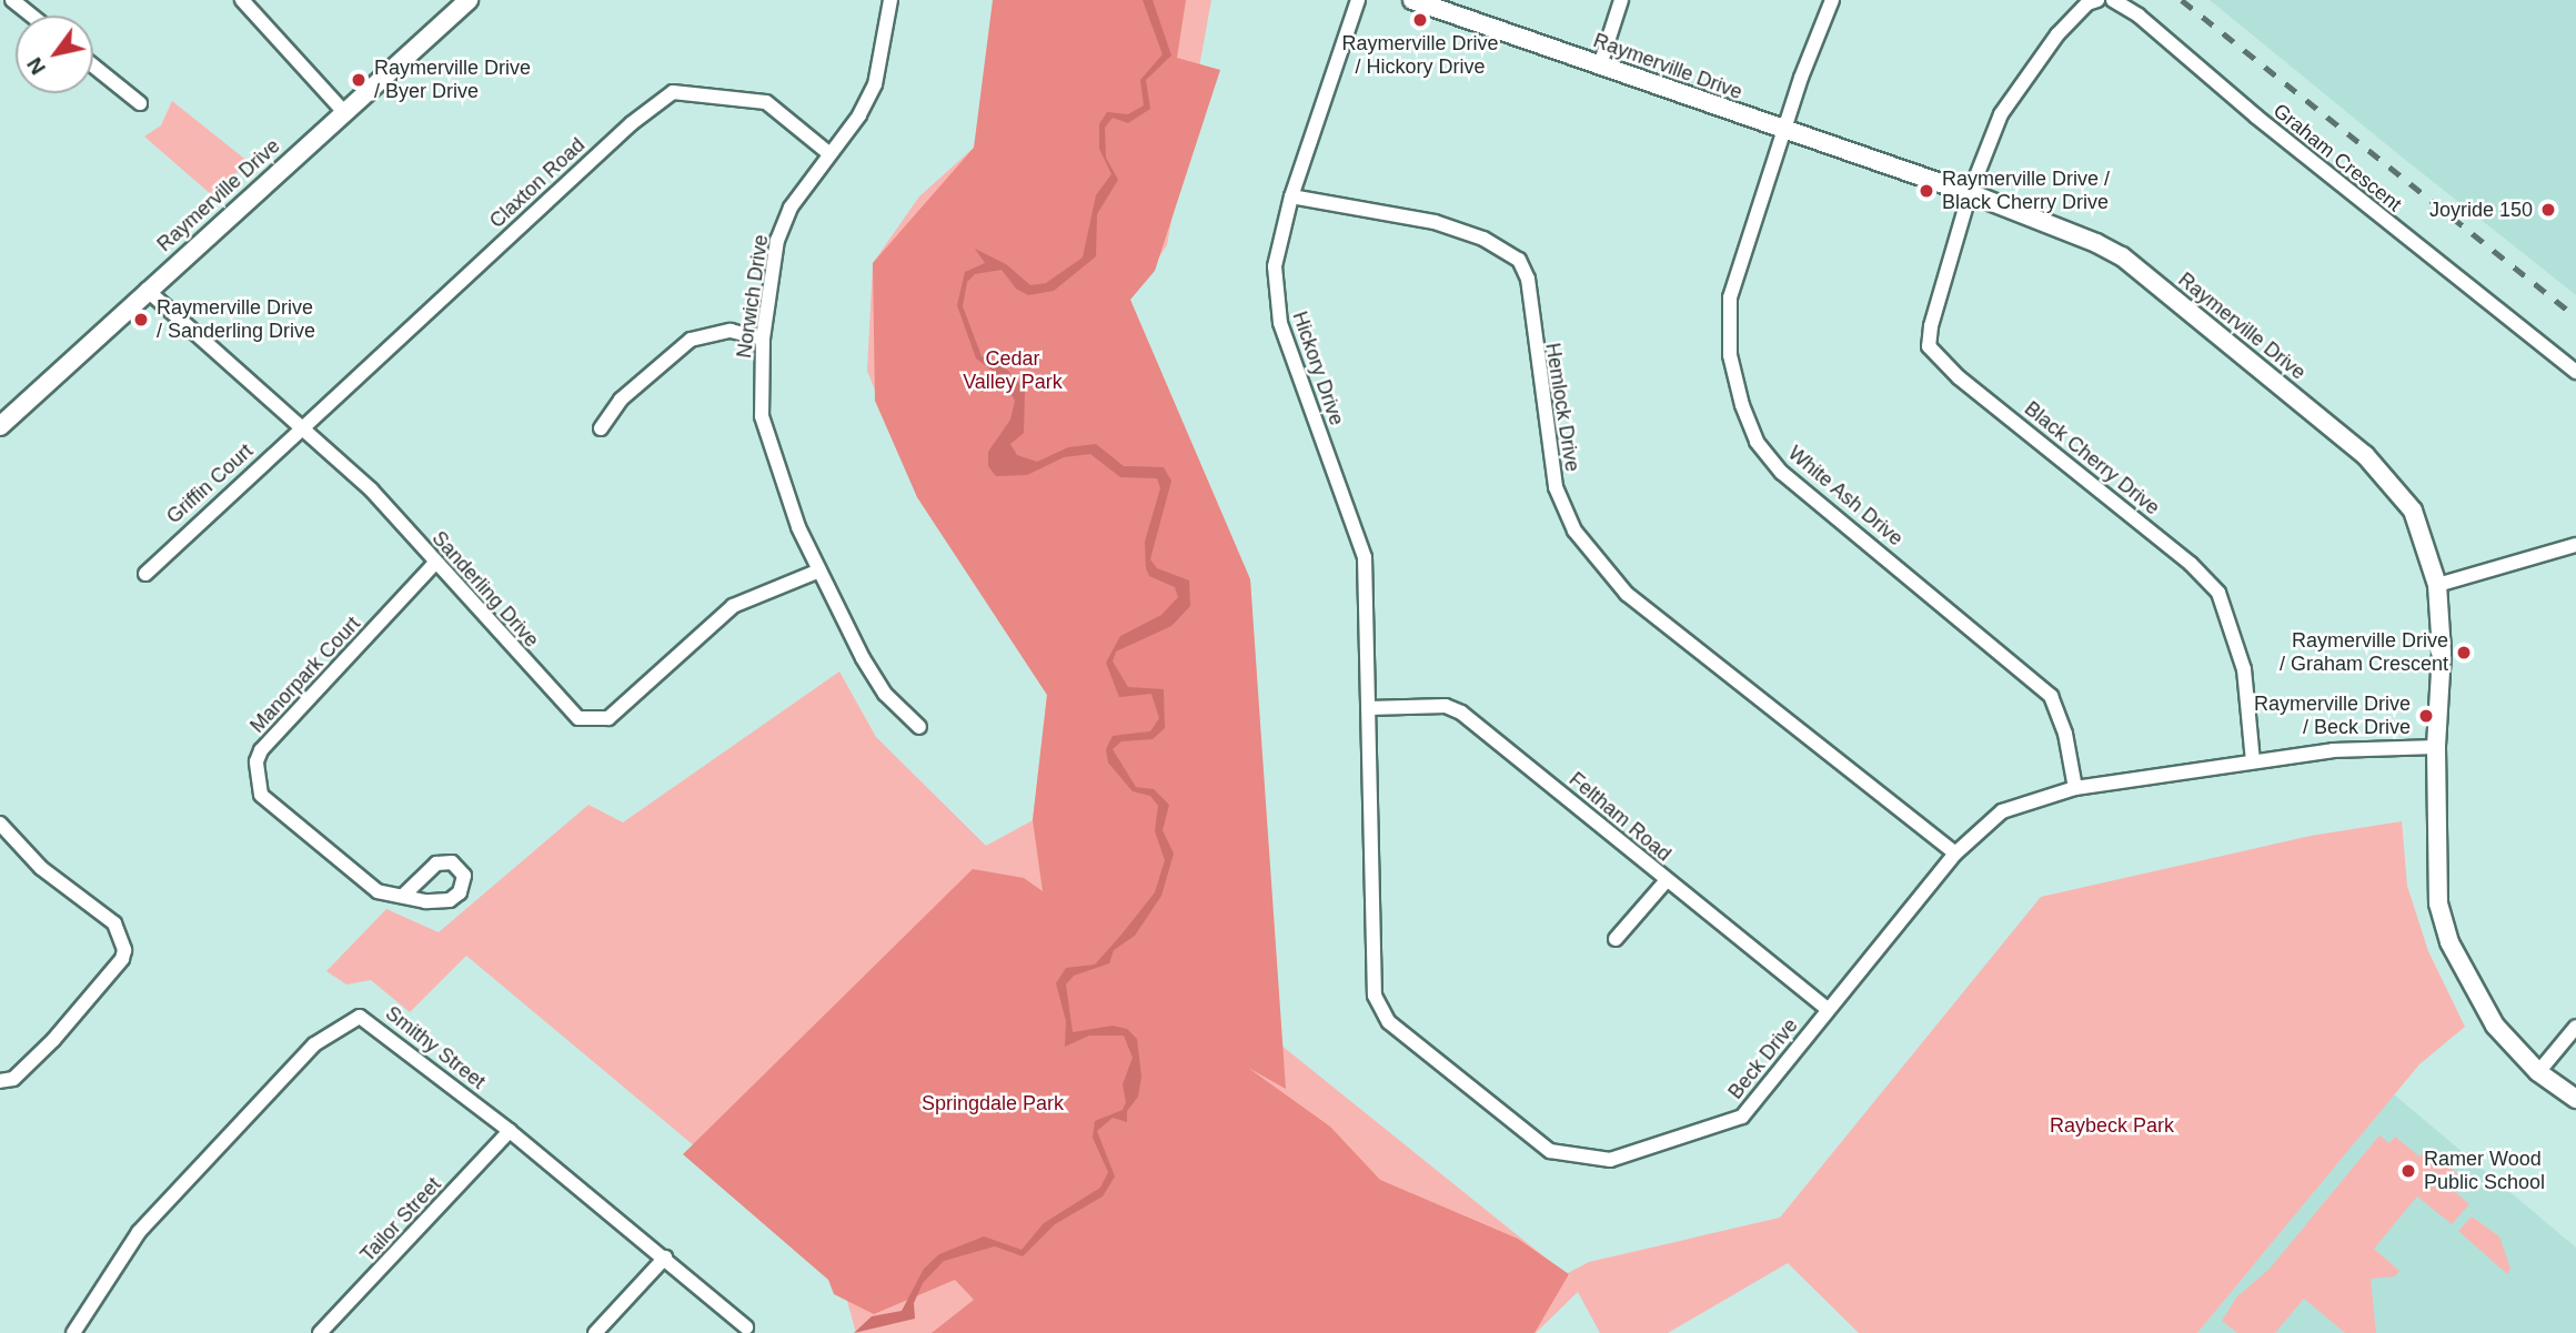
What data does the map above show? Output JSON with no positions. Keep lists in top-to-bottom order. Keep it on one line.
{"streets":{"street":["Raymerville Drive","Graham Crescent","Claxton Road","Norwich Drive","Hickory Drive","Hemlock Drive","Black Cherry Drive","Griffin Court","White Ash Drive","Sanderling Drive","Manorpark Court","Feltham Road","Smithy Street","Beck Drive","Tailor Street"]},"crossings":[["Raymerville Drive","Black Cherry Drive"],["Raymerville Drive","White Ash Drive"],["Raymerville Drive","Sanderling Drive"],["Raymerville Drive","Beck Drive"],["Claxton Road","Norwich Drive"],["Claxton Road","Griffin Court"],["Claxton Road","Sanderling Drive"],["Norwich Drive","Sanderling Drive"],["Hickory Drive","Hemlock Drive"],["Hickory Drive","Feltham Road"],["Hickory Drive","Beck Drive"],["Hemlock Drive","Beck Drive"],["Black Cherry Drive","Beck Drive"],["Griffin Court","Sanderling Drive"],["White Ash Drive","Beck Drive"],["Sanderling Drive","Manorpark Court"],["Feltham Road","Beck Drive"],["Smithy Street","Tailor Street"]],"parks":["Cedar Valley Park","Springdale Park","Raybeck Park"],"places":["Raymerville Drive / Hickory Drive","Raymerville Drive / Byer Drive","Raymerville Drive / Black Cherry Drive","Joyride 150","Raymerville Drive / Sanderling Drive","Raymerville Drive / Graham Crescent","Raymerville Drive / Beck Drive","Ramer Wood Public School"],"north":"bottom left"}
